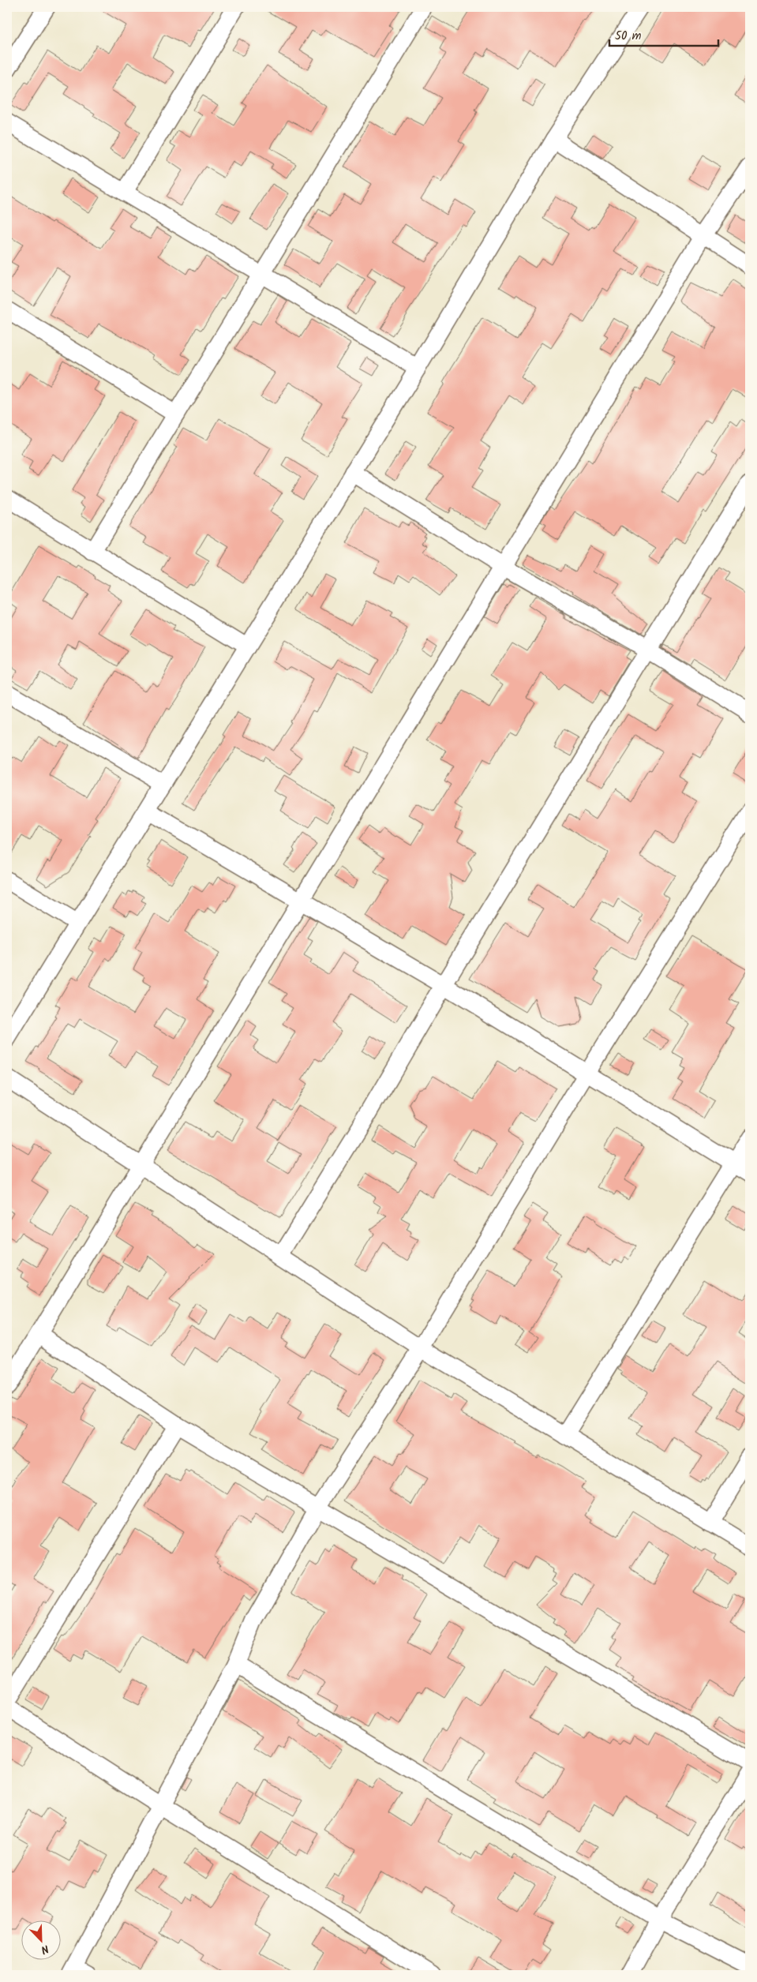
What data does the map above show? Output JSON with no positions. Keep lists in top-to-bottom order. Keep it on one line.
{"scale_bar":"50 m","north":"bottom right"}
